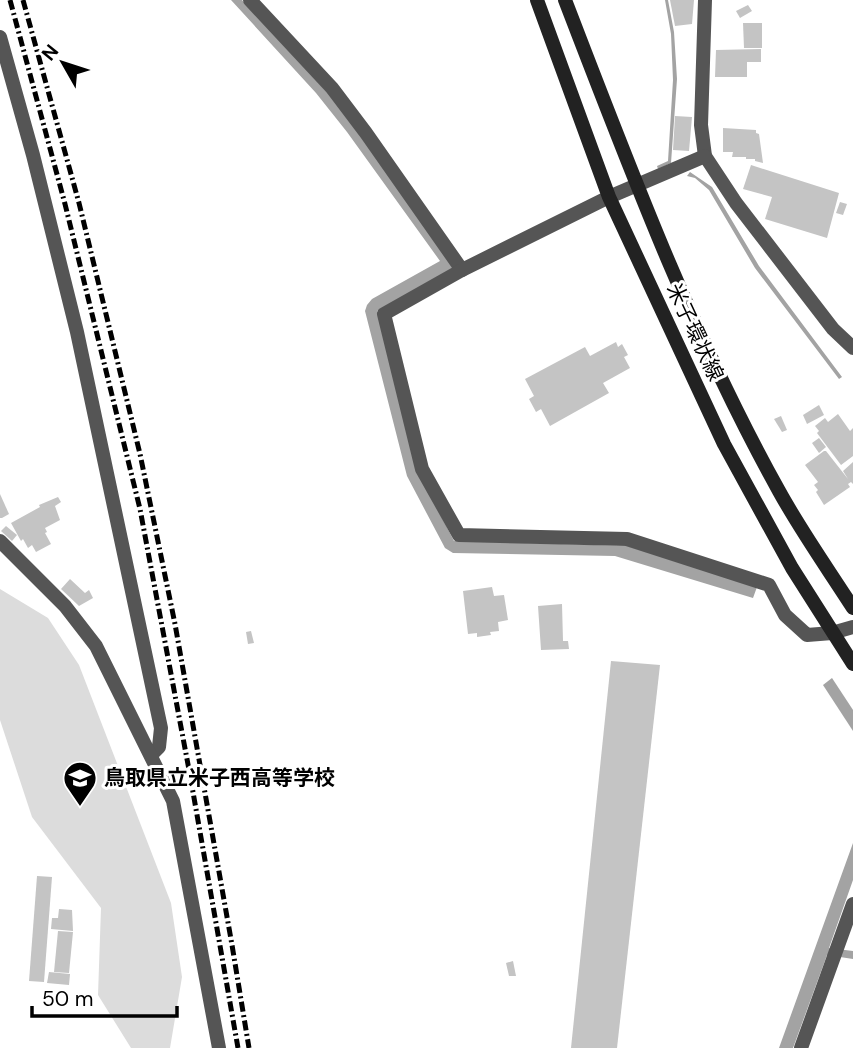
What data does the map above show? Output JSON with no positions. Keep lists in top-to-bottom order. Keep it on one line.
{"streets":{"main road":["米子環状線"]},"places":{"school or university":["鳥取県立米子西高等学校"]},"scale_bar":"50 m","north":"top left"}
